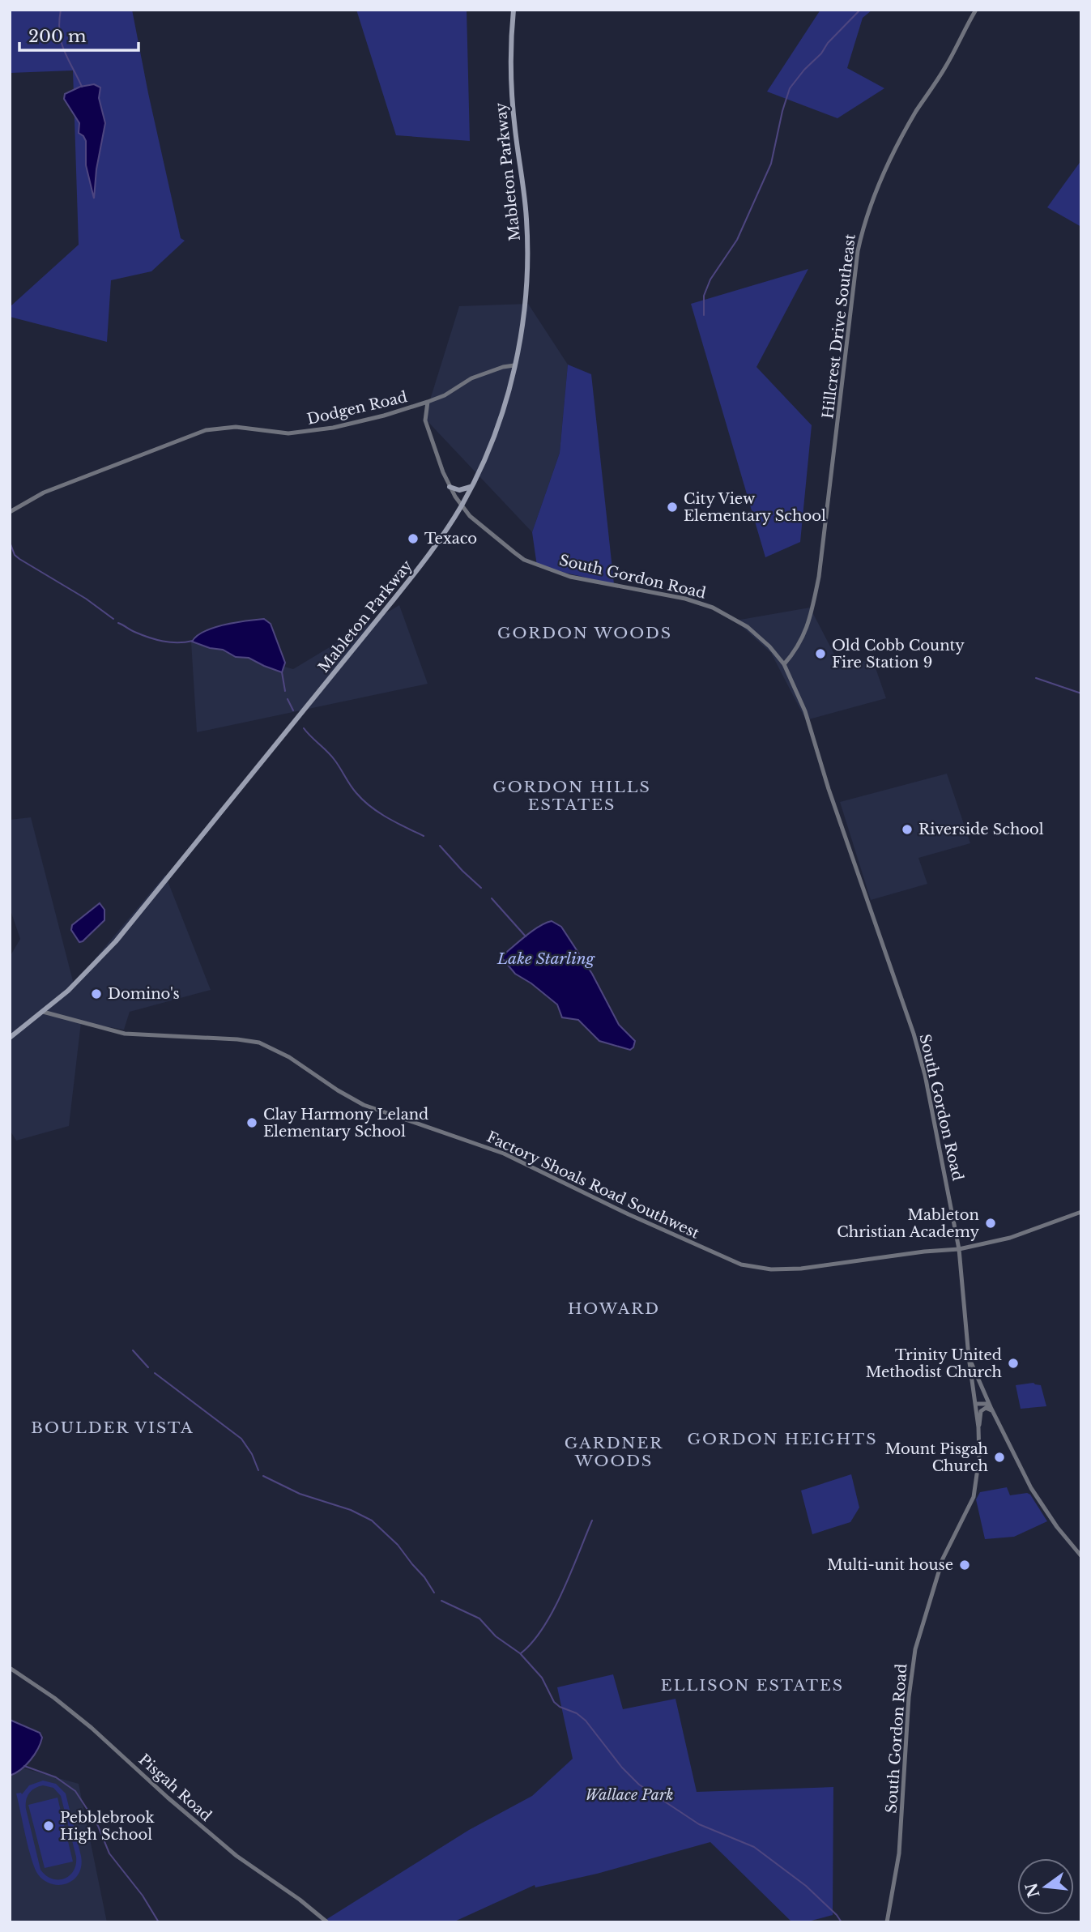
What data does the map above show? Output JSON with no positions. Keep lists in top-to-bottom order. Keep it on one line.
{"streets":{"main road":["Mableton Parkway"],"street":["Hillcrest Drive Southeast","Dodgen Road","South Gordon Road","Factory Shoals Road Southwest","Pisgah Road"]},"crossings":[["Mableton Parkway","Dodgen Road"],["Mableton Parkway","South Gordon Road"],["Mableton Parkway","Factory Shoals Road Southwest"],["Hillcrest Drive Southeast","South Gordon Road"],["Dodgen Road","South Gordon Road"],["South Gordon Road","Factory Shoals Road Southwest"]],"districts":["GORDON WOODS","GORDON HILLS ESTATES","HOWARD","BOULDER VISTA","GORDON HEIGHTS","GARDNER WOODS","ELLISON ESTATES"],"water":["Lake Starling"],"parks":["Wallace Park"],"places":["City View Elementary School","Texaco","Old Cobb County Fire Station 9","Riverside School","Domino's","Clay Harmony Leland Elementary School","Mableton Christian Academy","Trinity United Methodist Church","Mount Pisgah Church","Multi-unit house","Pebblebrook High School"],"scale_bar":"200 m","north":"left"}
